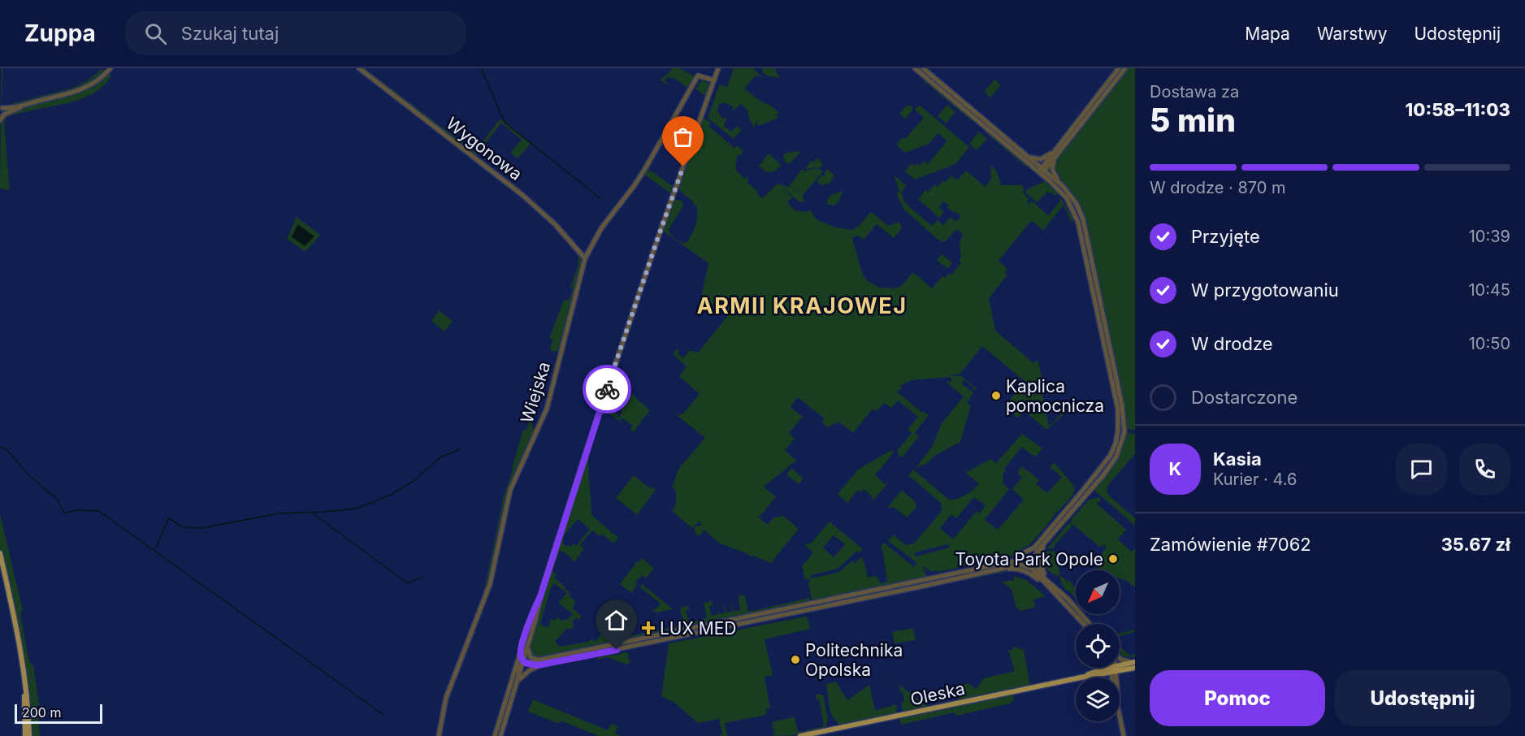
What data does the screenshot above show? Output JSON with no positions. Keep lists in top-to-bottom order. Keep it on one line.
{"streets":{"main road":["Oleska"],"street":["Wygonowa","Wiejska"]},"crossings":[["Wygonowa","Wiejska"]],"districts":["ARMII KRAJOWEJ"],"places":{"other":["Kaplica pomocnicza","Toyota Park Opole","Politechnika Opolska"],"health":["LUX MED"]},"scale_bar":"200 m","north":"bottom left","page":{"header":"Zuppa","search":"Szukaj tutaj","nav":["Mapa","Warstwy","Udostępnij"],"heading":["5 min","Dostawa za","10:58–11:03"],"panel":["Kasia","Kurier · 4.6","Zamówienie #7062","35.67 zł"],"bar":"W drodze · 870 m","list":[["Przyjęte","10:39"],["W przygotowaniu","10:45"],["W drodze","10:50"],"Dostarczone"],"round":"K","buttons":["Pomoc","Udostępnij"],"scale":"200 m"}}
